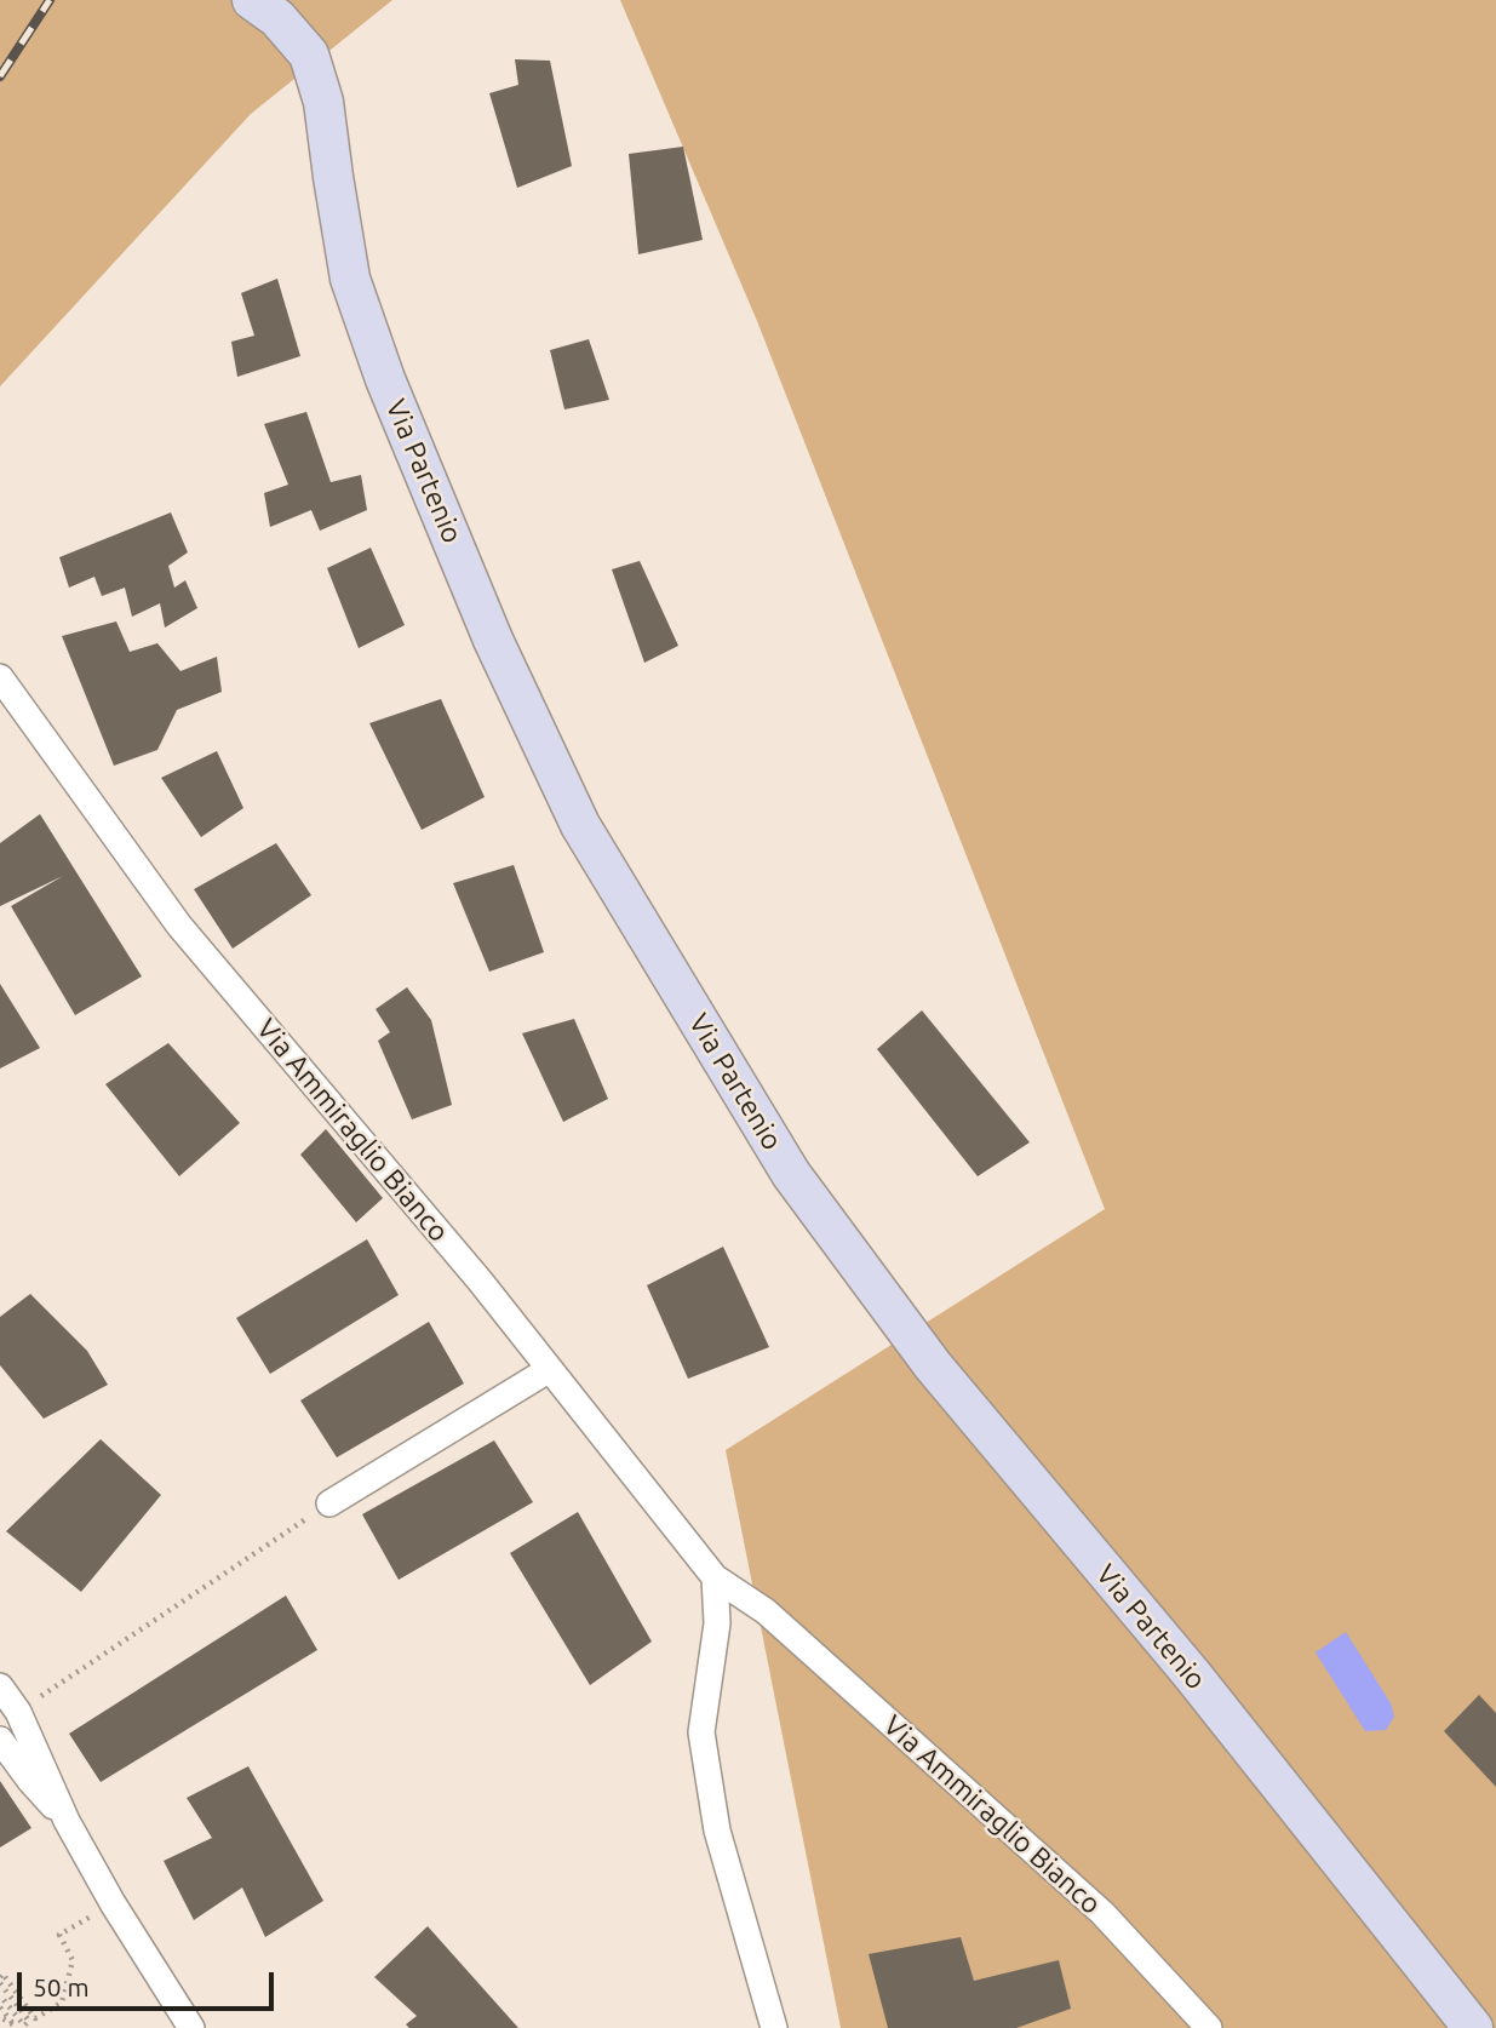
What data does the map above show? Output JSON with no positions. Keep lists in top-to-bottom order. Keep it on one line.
{"streets":{"main road":["Via Partenio"],"street":["Via Ammiraglio Bianco"]},"scale_bar":"50 m"}
